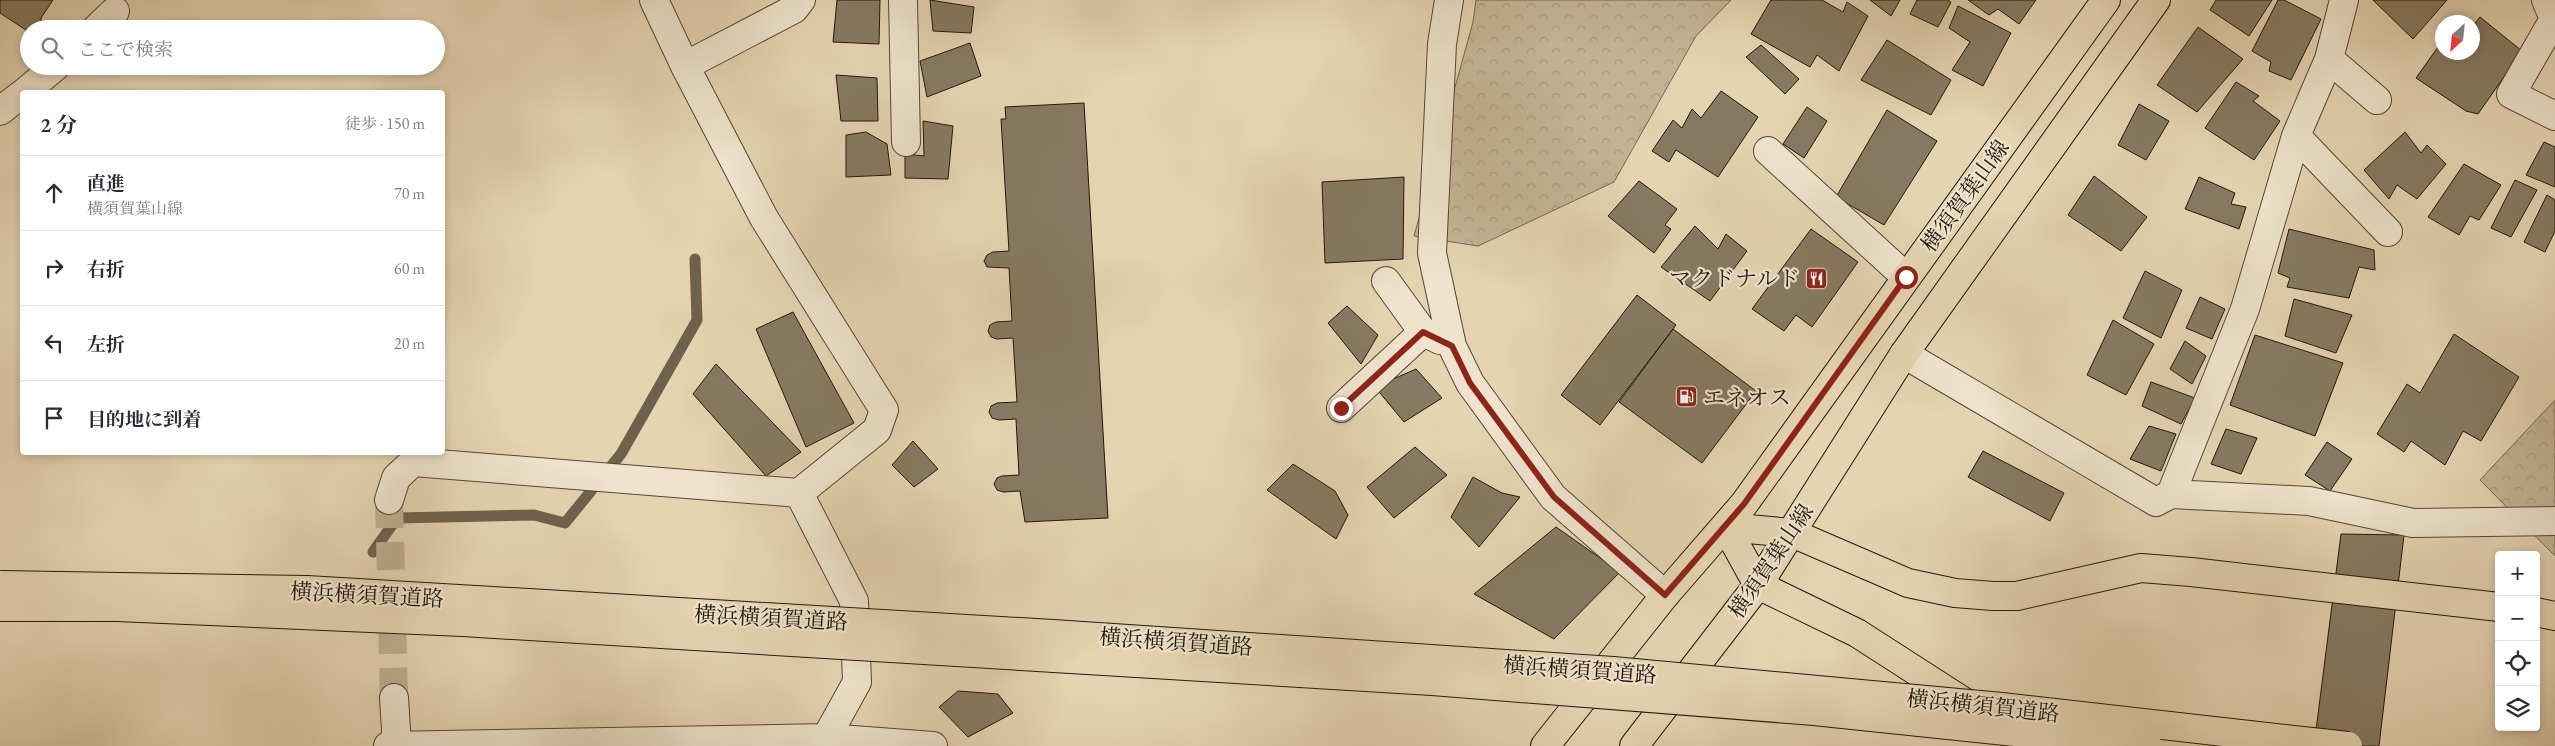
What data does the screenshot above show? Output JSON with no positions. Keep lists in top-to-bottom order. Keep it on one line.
{"streets":{"main road":["横須賀葉山線","横浜横須賀道路"]},"places":{"restaurant":["マクドナルド"],"fuel station":["エネオス"]},"north":"bottom left","page":{"search":"ここで検索","heading":["2 分","徒歩 · 150 m"],"list":[["直進","横須賀葉山線","70 m"],["右折","60 m"],["左折","20 m"],"目的地に到着"],"map_buttons":["+","−"]}}
